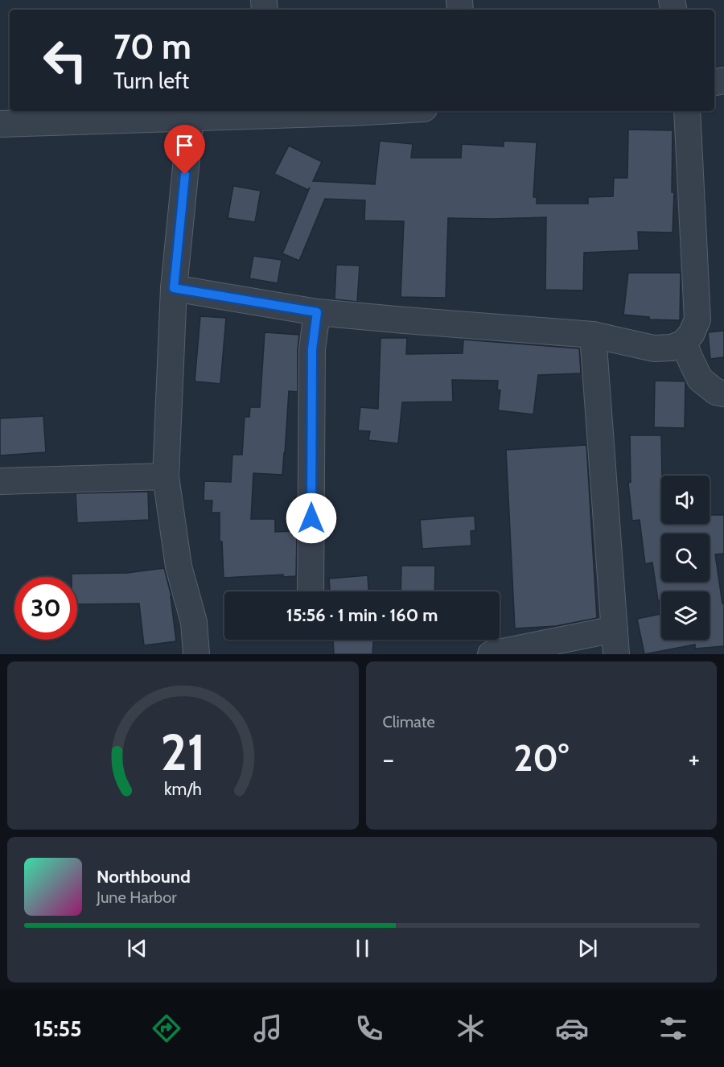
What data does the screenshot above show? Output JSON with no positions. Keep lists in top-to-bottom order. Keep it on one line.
{"page":{"turn":["70 m","Turn left"],"limit":"30","trip":"15:56 · 1 min · 160 m","tile":"Climate","heat":["−","20°","+"],"song":["Northbound","June Harbor"],"tabs":"15:55","gauge":["21","km/h"]}}
